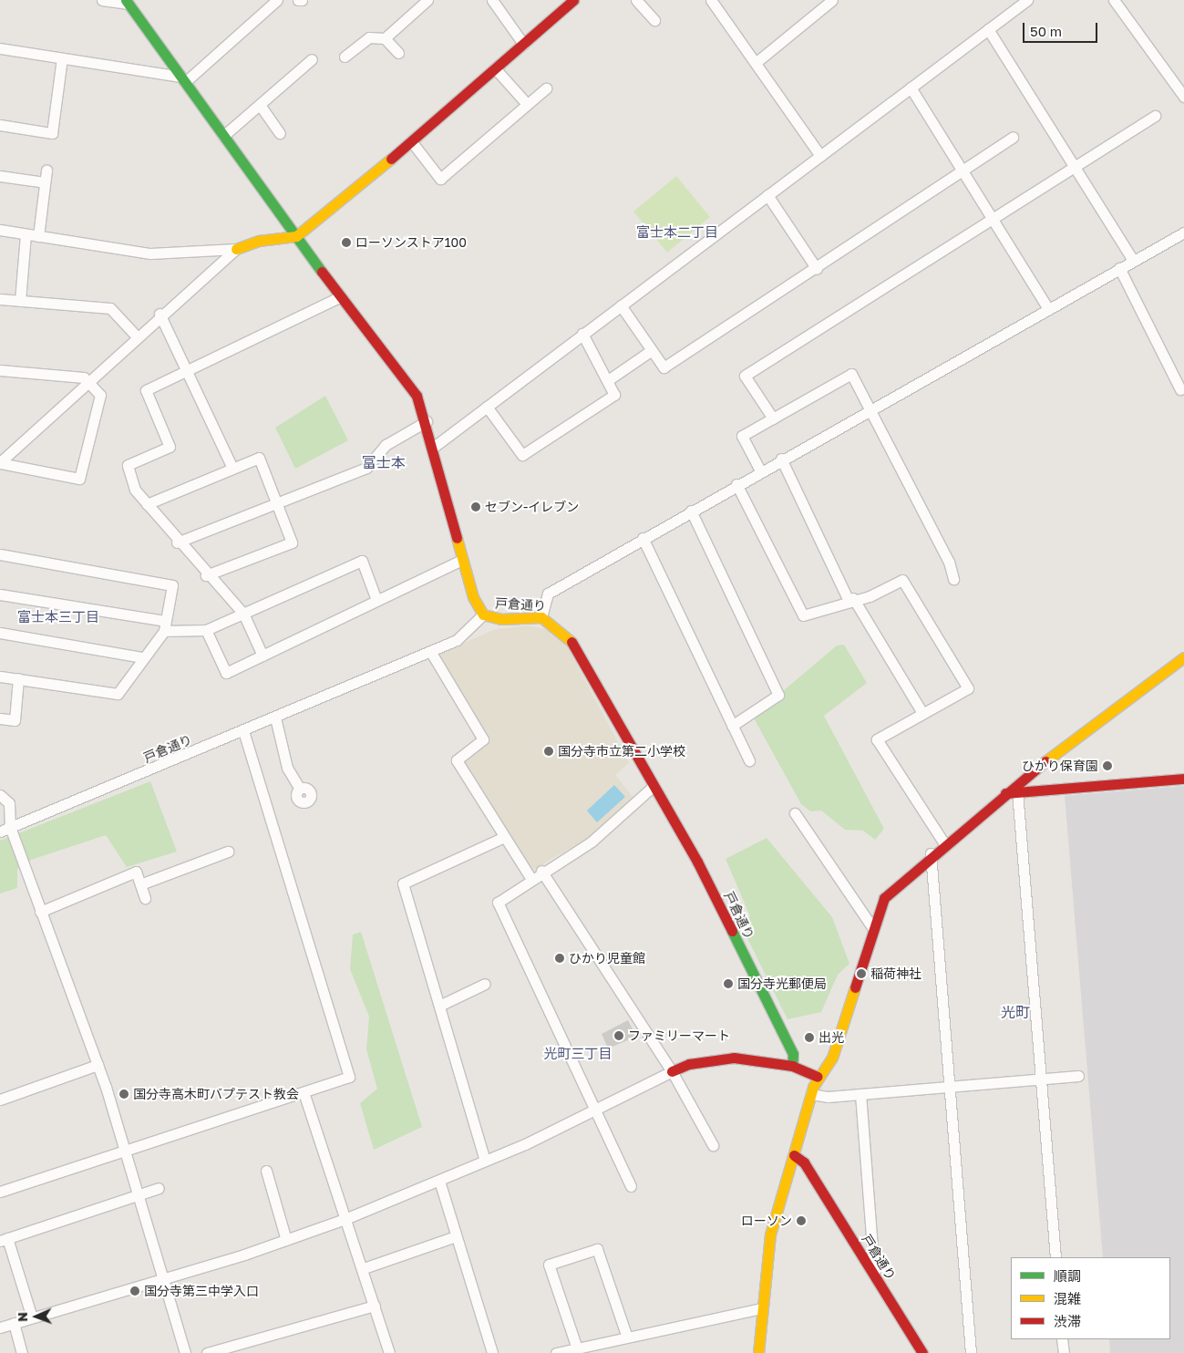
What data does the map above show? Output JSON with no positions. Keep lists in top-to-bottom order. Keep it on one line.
{"streets":{"street":["戸倉通り"]},"districts":["富士本二丁目","富士本","富士本三丁目","光町","光町三丁目"],"places":["ローソンストア100","セブン-イレブン","国分寺市立第二小学校","ひかり保育園","ひかり児童館","稲荷神社","国分寺光郵便局","ファミリーマート","出光","国分寺高木町バプテスト教会","ローソン","国分寺第三中学入口"],"legend":["順調","混雑","渋滞"],"scale_bar":"50 m","north":"left"}
